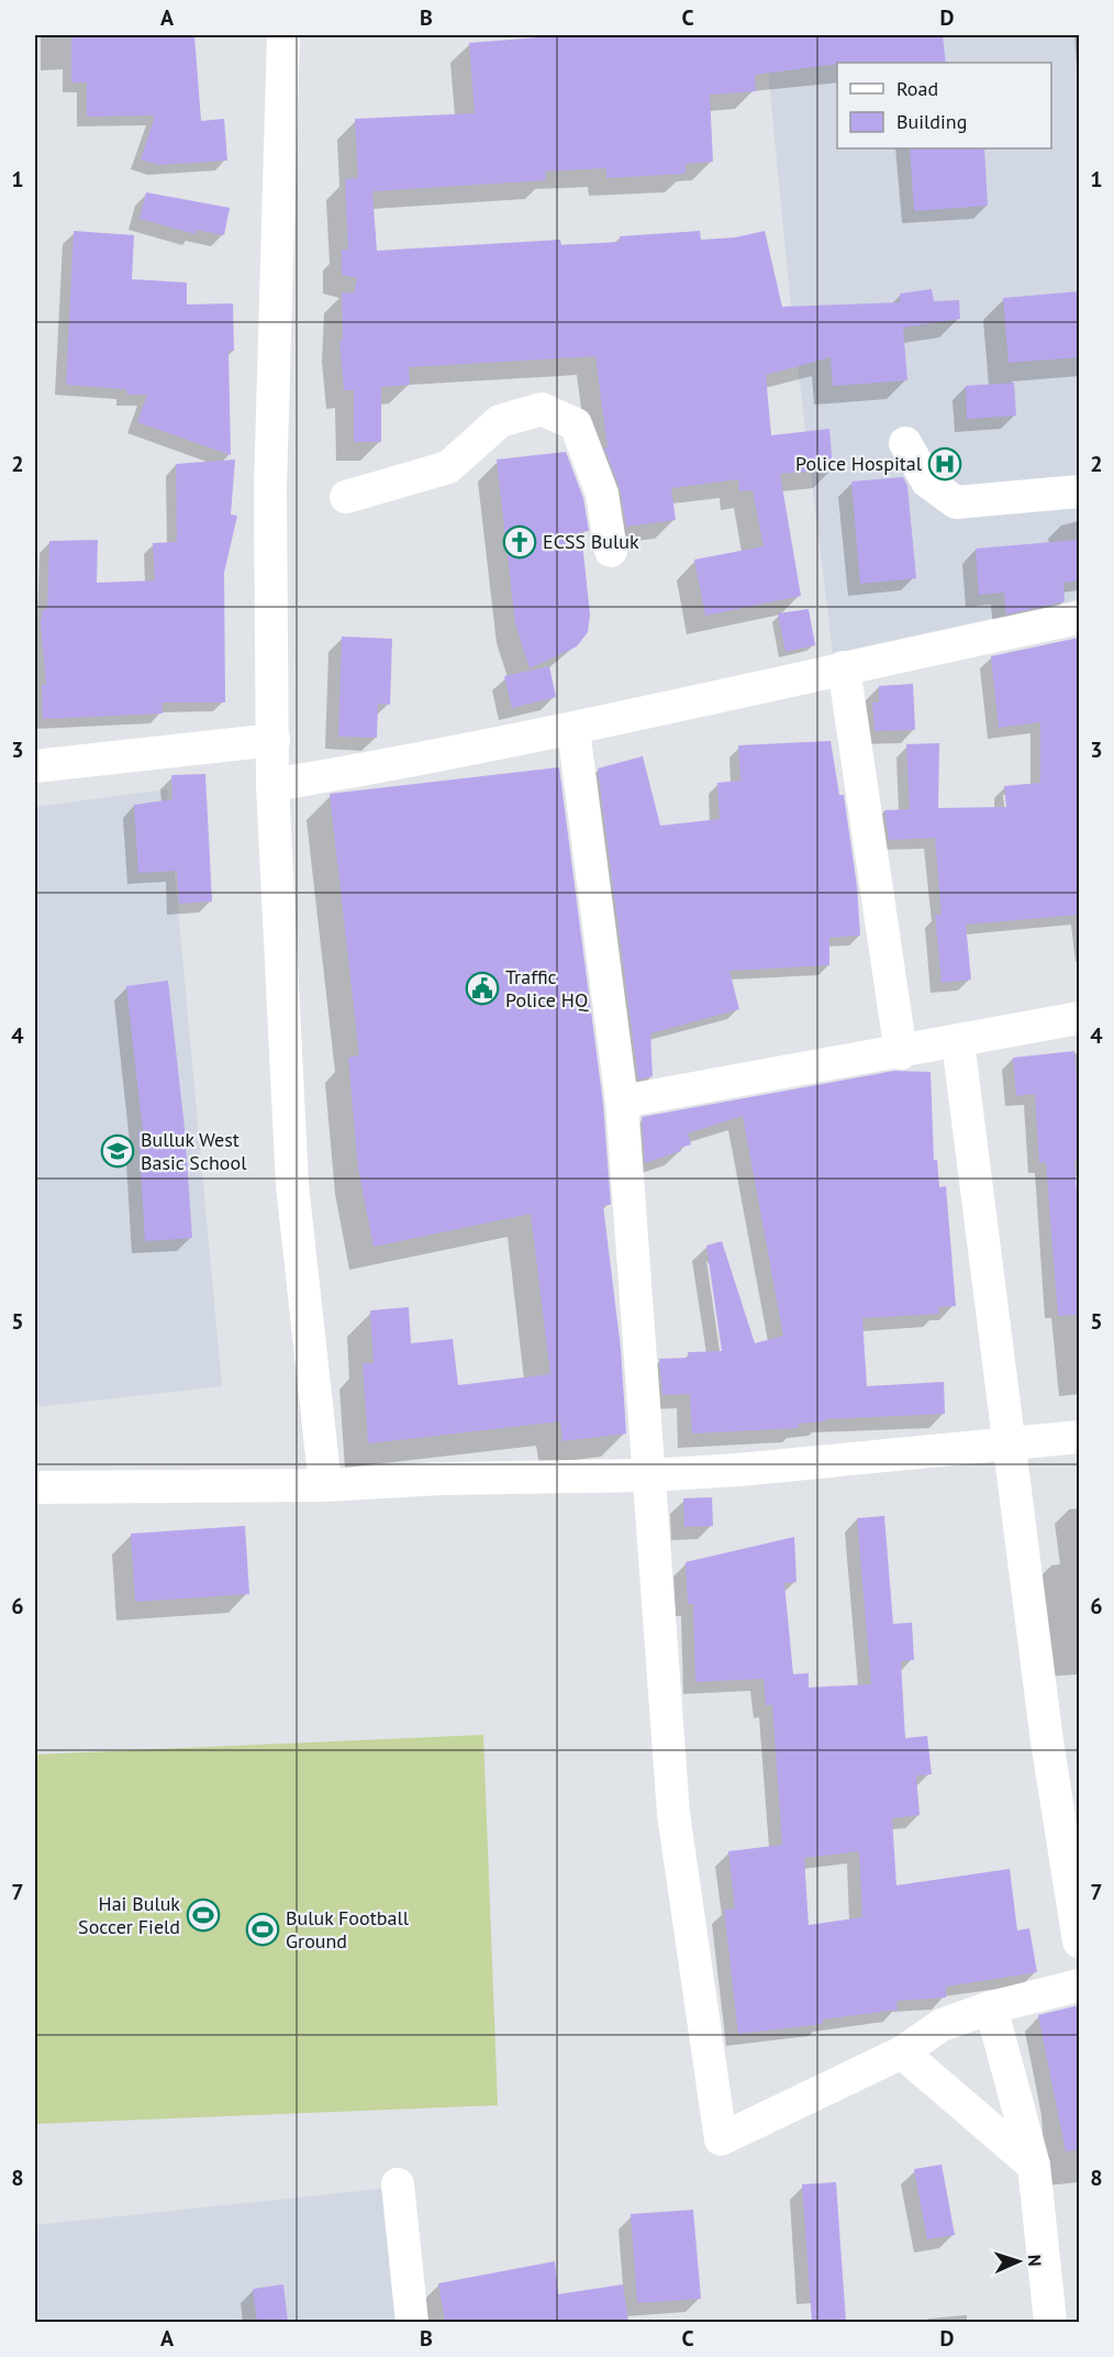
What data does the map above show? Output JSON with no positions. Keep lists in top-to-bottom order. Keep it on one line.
{"places":{"hospital":["Police Hospital"],"church":["ECSS Buluk"],"public building":["Traffic Police HQ"],"school or university":["Bulluk West Basic School"],"sports":["Hai Buluk Soccer Field","Buluk Football Ground"]},"legend":["Road","Building"],"north":"right","grid":{"columns":["A","B","C","D"],"rows":["1","2","3","4","5","6","7","8"]}}
